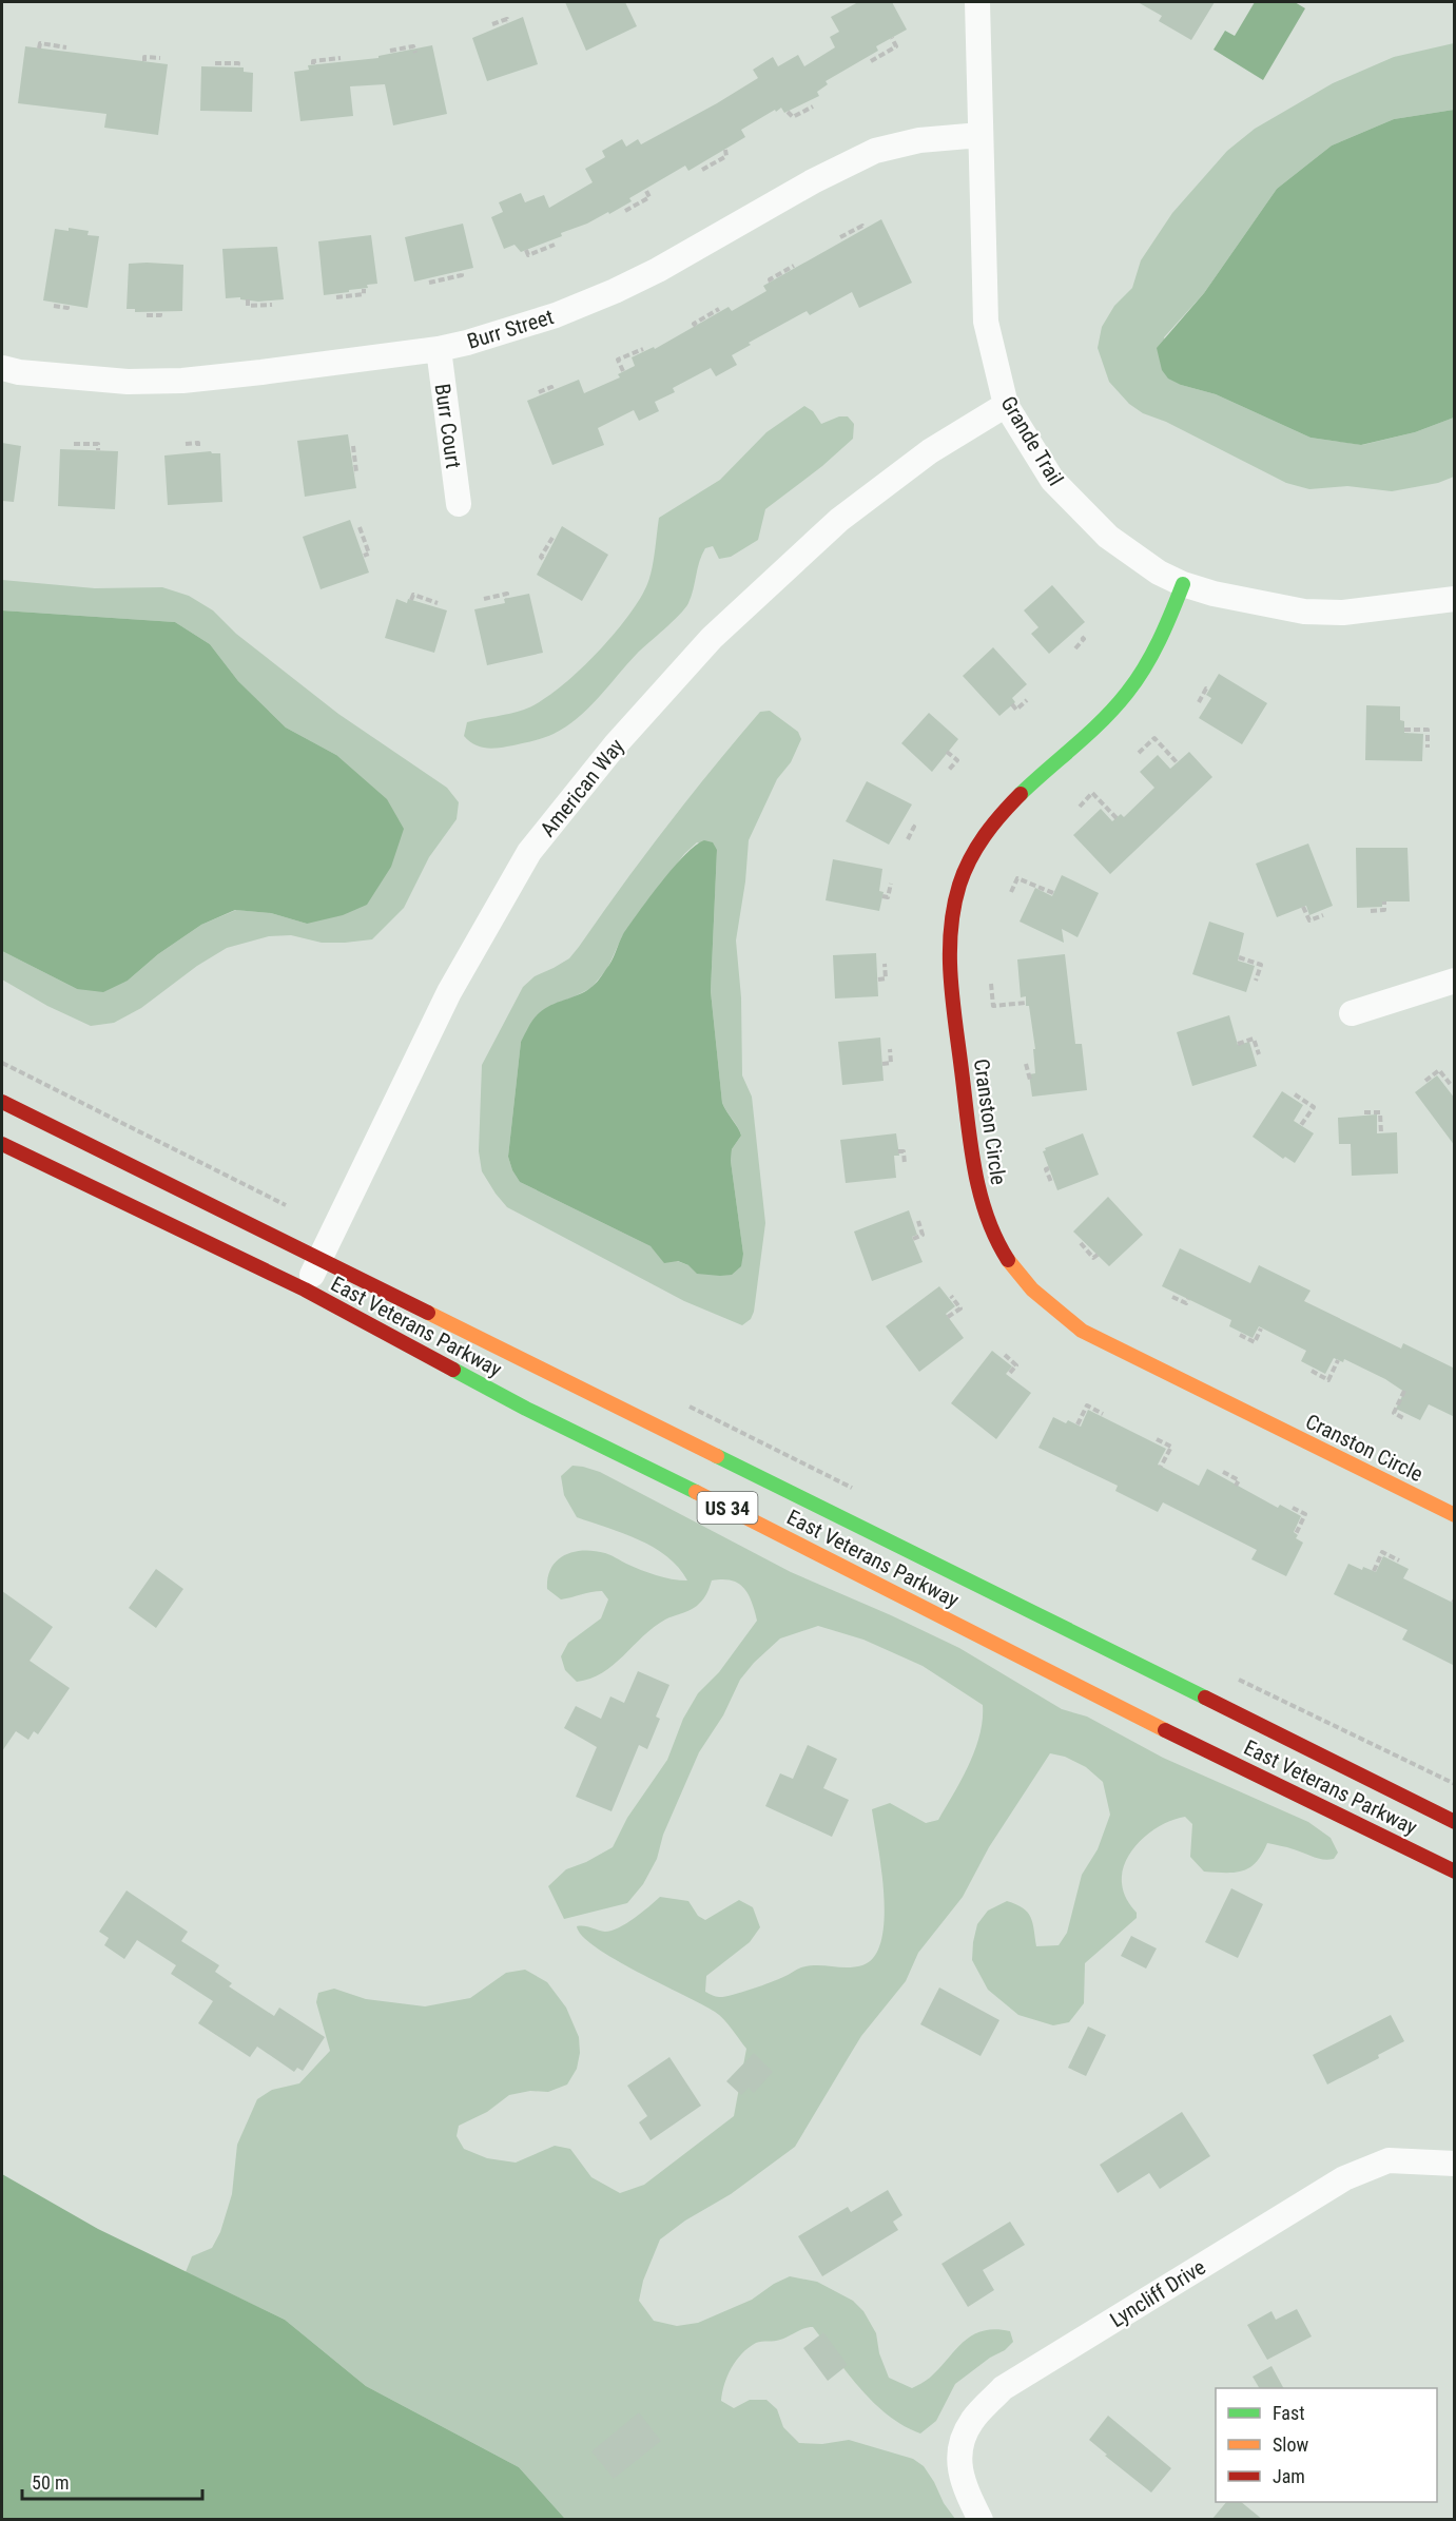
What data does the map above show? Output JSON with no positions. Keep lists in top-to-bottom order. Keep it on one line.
{"streets":{"main road":["Cranston Circle","East Veterans Parkway","US 34"],"street":["Burr Street","Burr Court","Grande Trail","American Way","Lyncliff Drive"]},"crossings":[["Burr Street","Burr Court"],["Burr Street","Grande Trail"],["Grande Trail","American Way"],["Grande Trail","Cranston Circle"],["American Way","East Veterans Parkway"]],"legend":["Fast","Slow","Jam"],"scale_bar":"50 m"}
